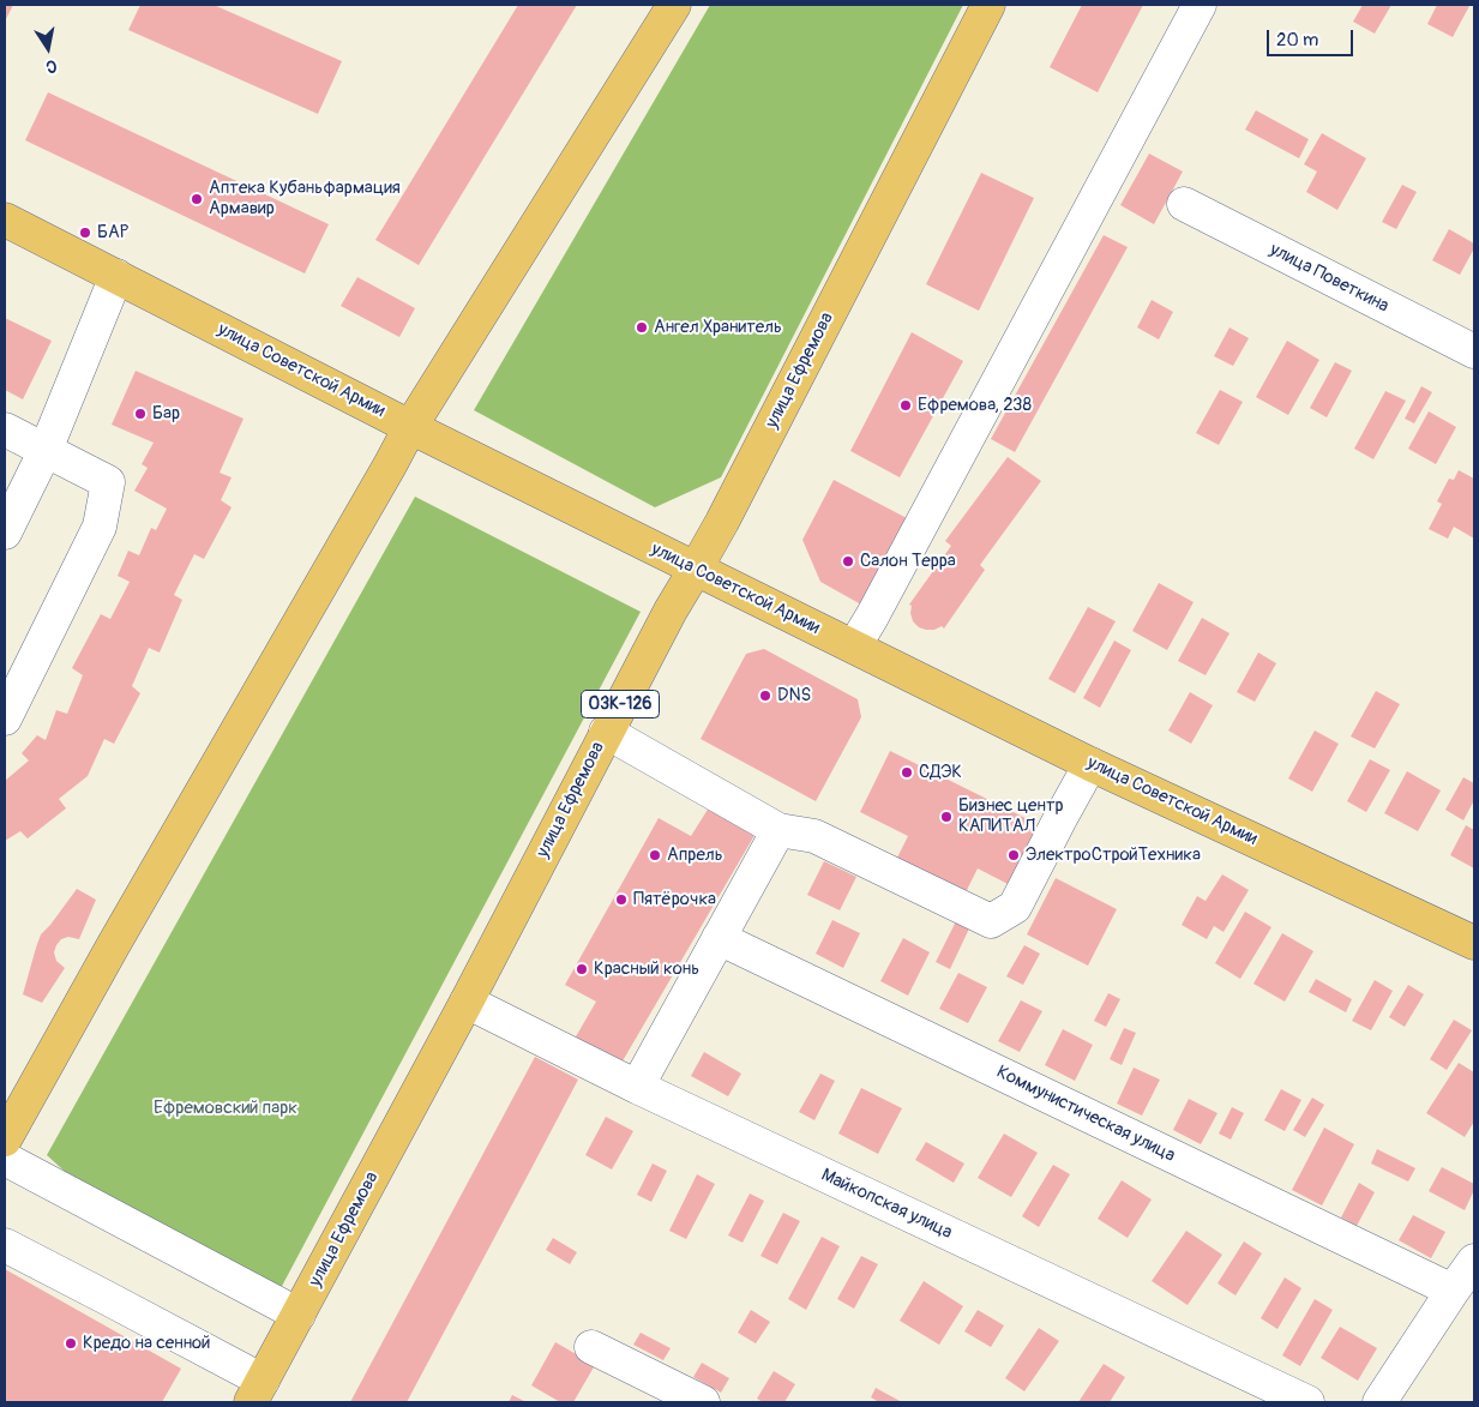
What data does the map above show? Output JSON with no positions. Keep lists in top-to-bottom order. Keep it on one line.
{"streets":{"main road":["улица Советской Армии","улица Ефремова","03К-126"],"street":["улица Поветкина","Коммунистическая улица","Майкопская улица"]},"crossings":[["улица Советской Армии","улица Ефремова"],["улица Ефремова","Майкопская улица"]],"parks":["Ефремовский парк"],"places":["Аптека Кубаньфармация Армавир","БАР","Ангел Хранитель","Ефремова, 238","Бар","Салон Терра","DNS","СДЭК","Бизнес центр КАПИТАЛ","Апрель","ЭлектроСтройТехника","Пятёрочка","Красный конь","Кредо на сенной"],"scale_bar":"20 m","north":"bottom"}
